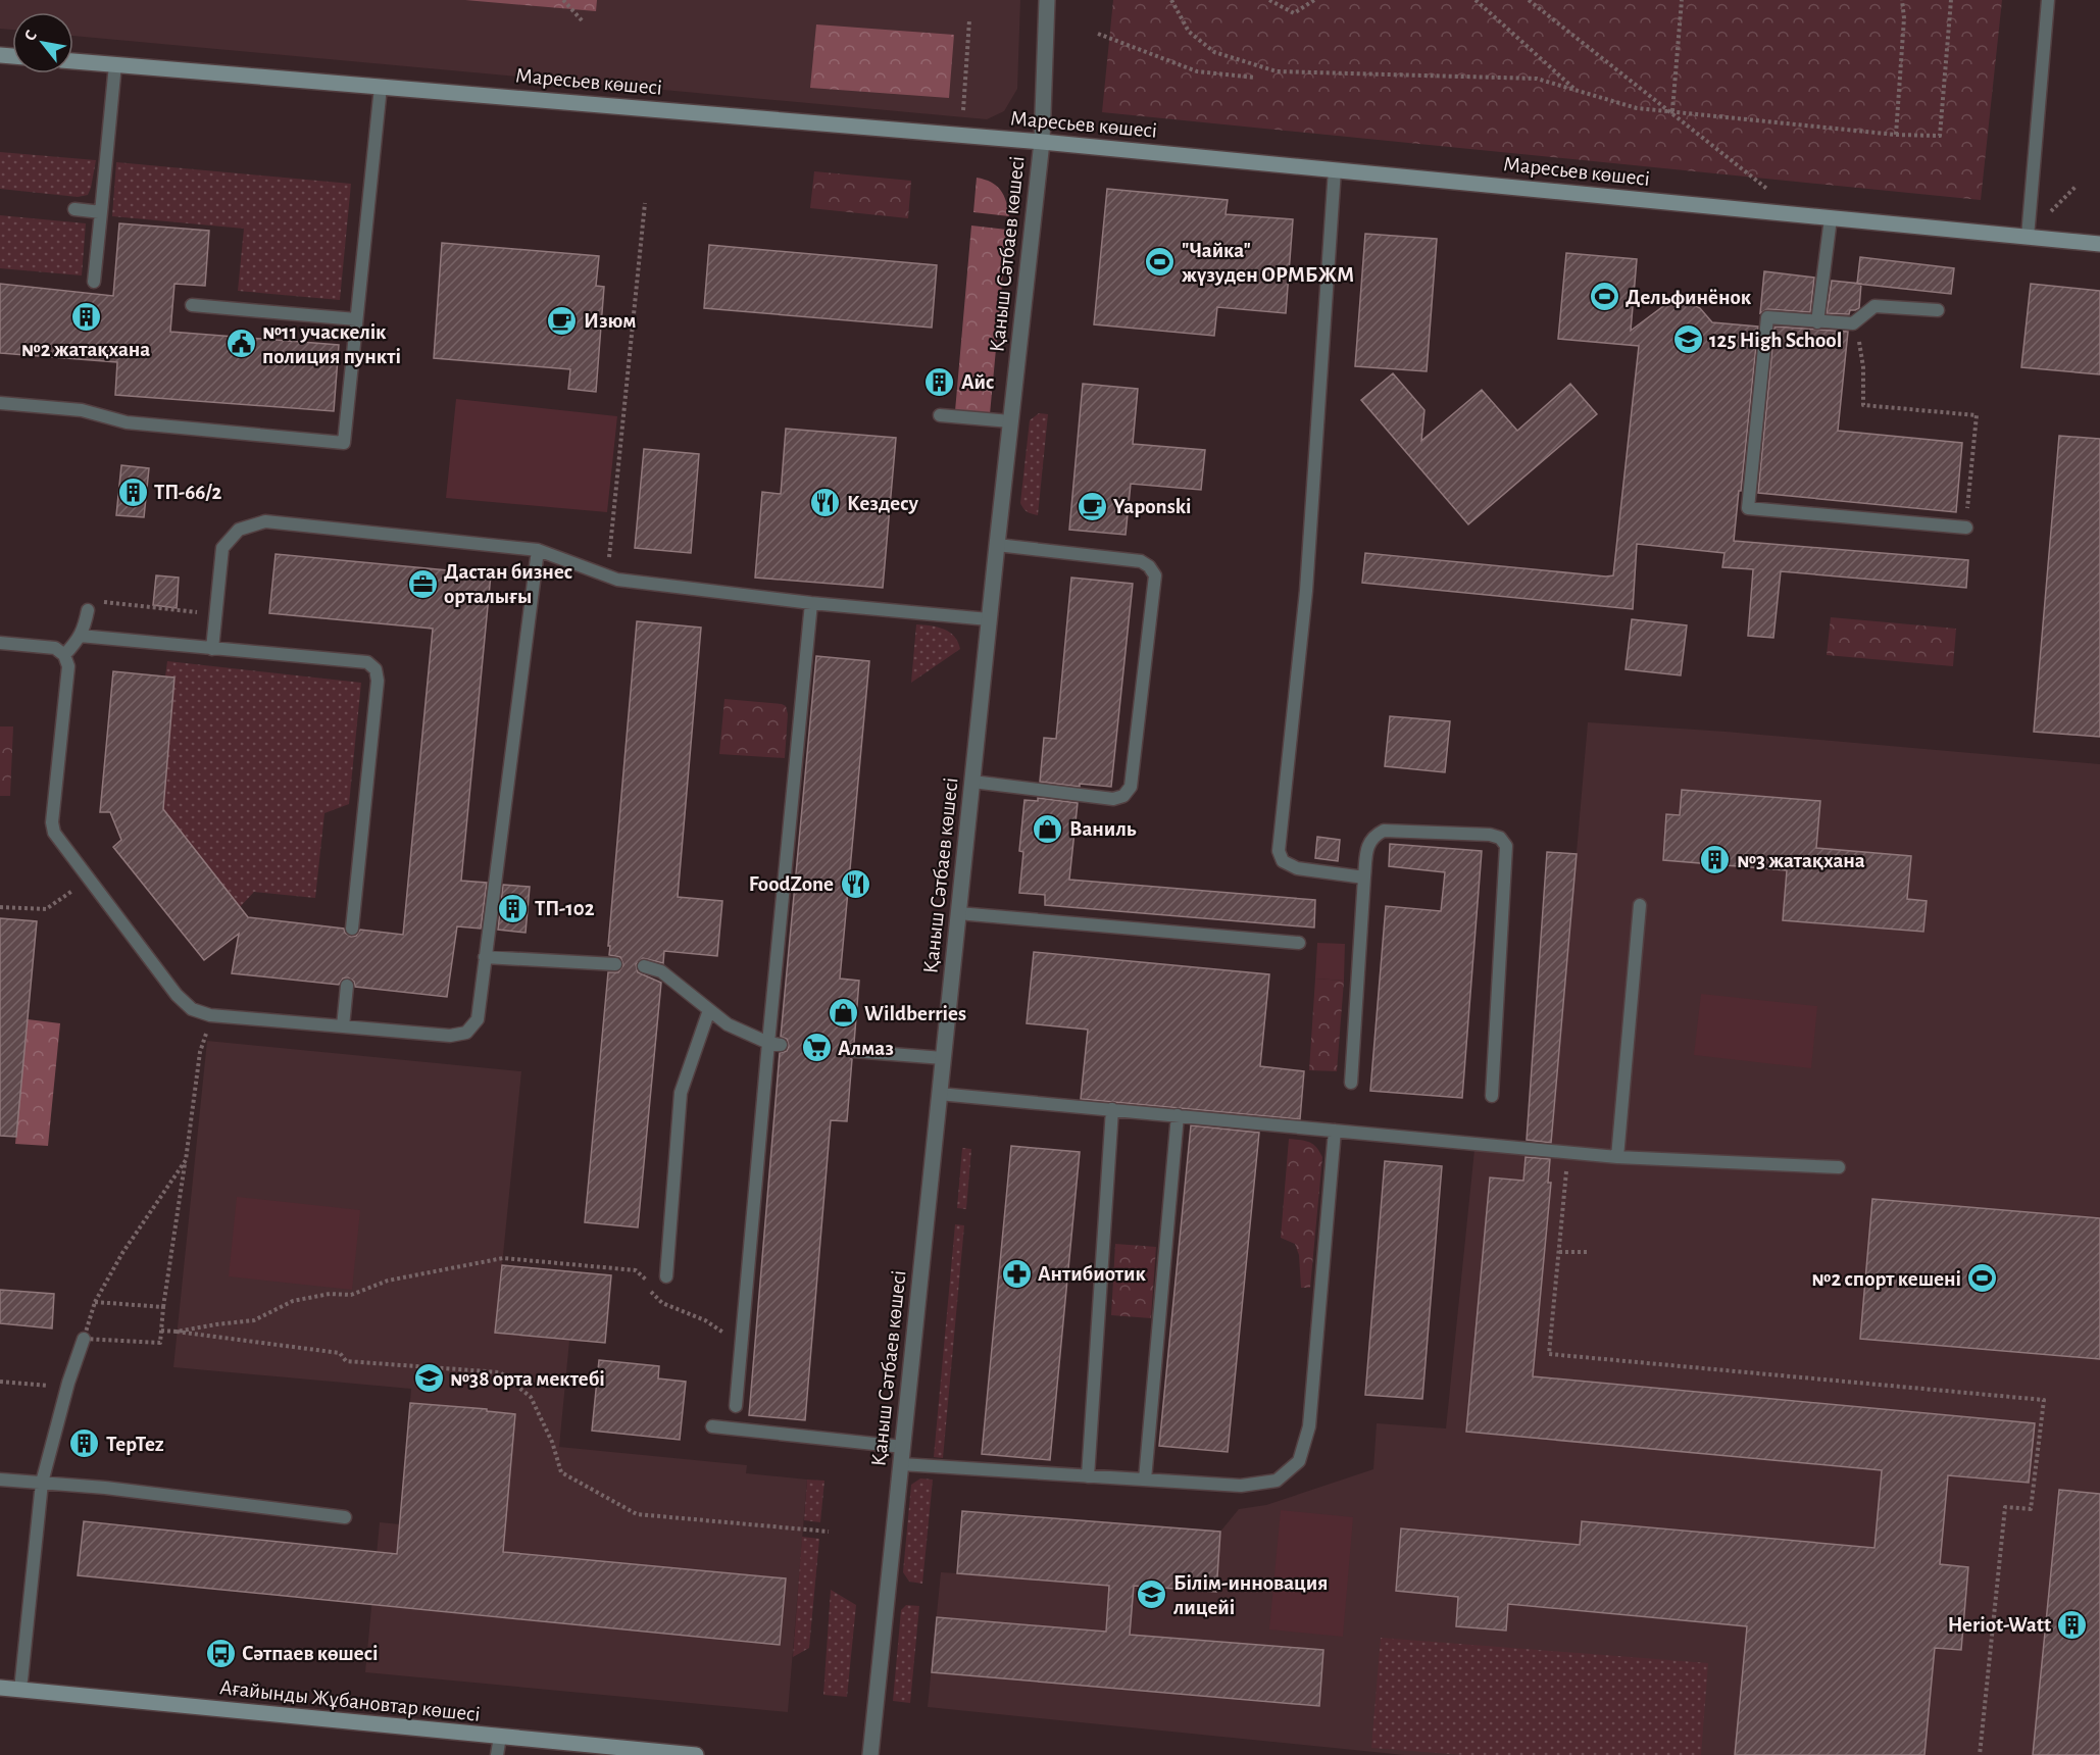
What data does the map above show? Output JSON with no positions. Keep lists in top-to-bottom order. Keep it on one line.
{"streets":{"street":["Маресьев көшесі","Қаныш Сәтбаев көшесі","Ағайынды Жұбановтар көшесі"]},"crossings":[["Маресьев көшесі","Қаныш Сәтбаев көшесі"]],"places":{"sports":["\"Чайка\" жүзуден ОРМБЖМ","Дельфинёнок","№2 спорт кешені"],"building":["№2 жатақхана","Айс","ТП-66/2","№3 жатақхана","ТП-102","TepTez","Heriot-Watt"],"cafe":["Изюм","Yaponski"],"school or university":["125 High School","№38 орта мектебі","Білім-инновация лицейі"],"public building":["№11 учаскелік полиция пункті"],"restaurant":["Кездесу","FoodZone"],"office":["Дастан бизнес орталығы"],"shop":["Ваниль","Wildberries"],"supermarket":["Алмаз"],"pharmacy":["Антибиотик"],"bus stop":["Сәтпаев көшесі"]},"north":"top left"}
